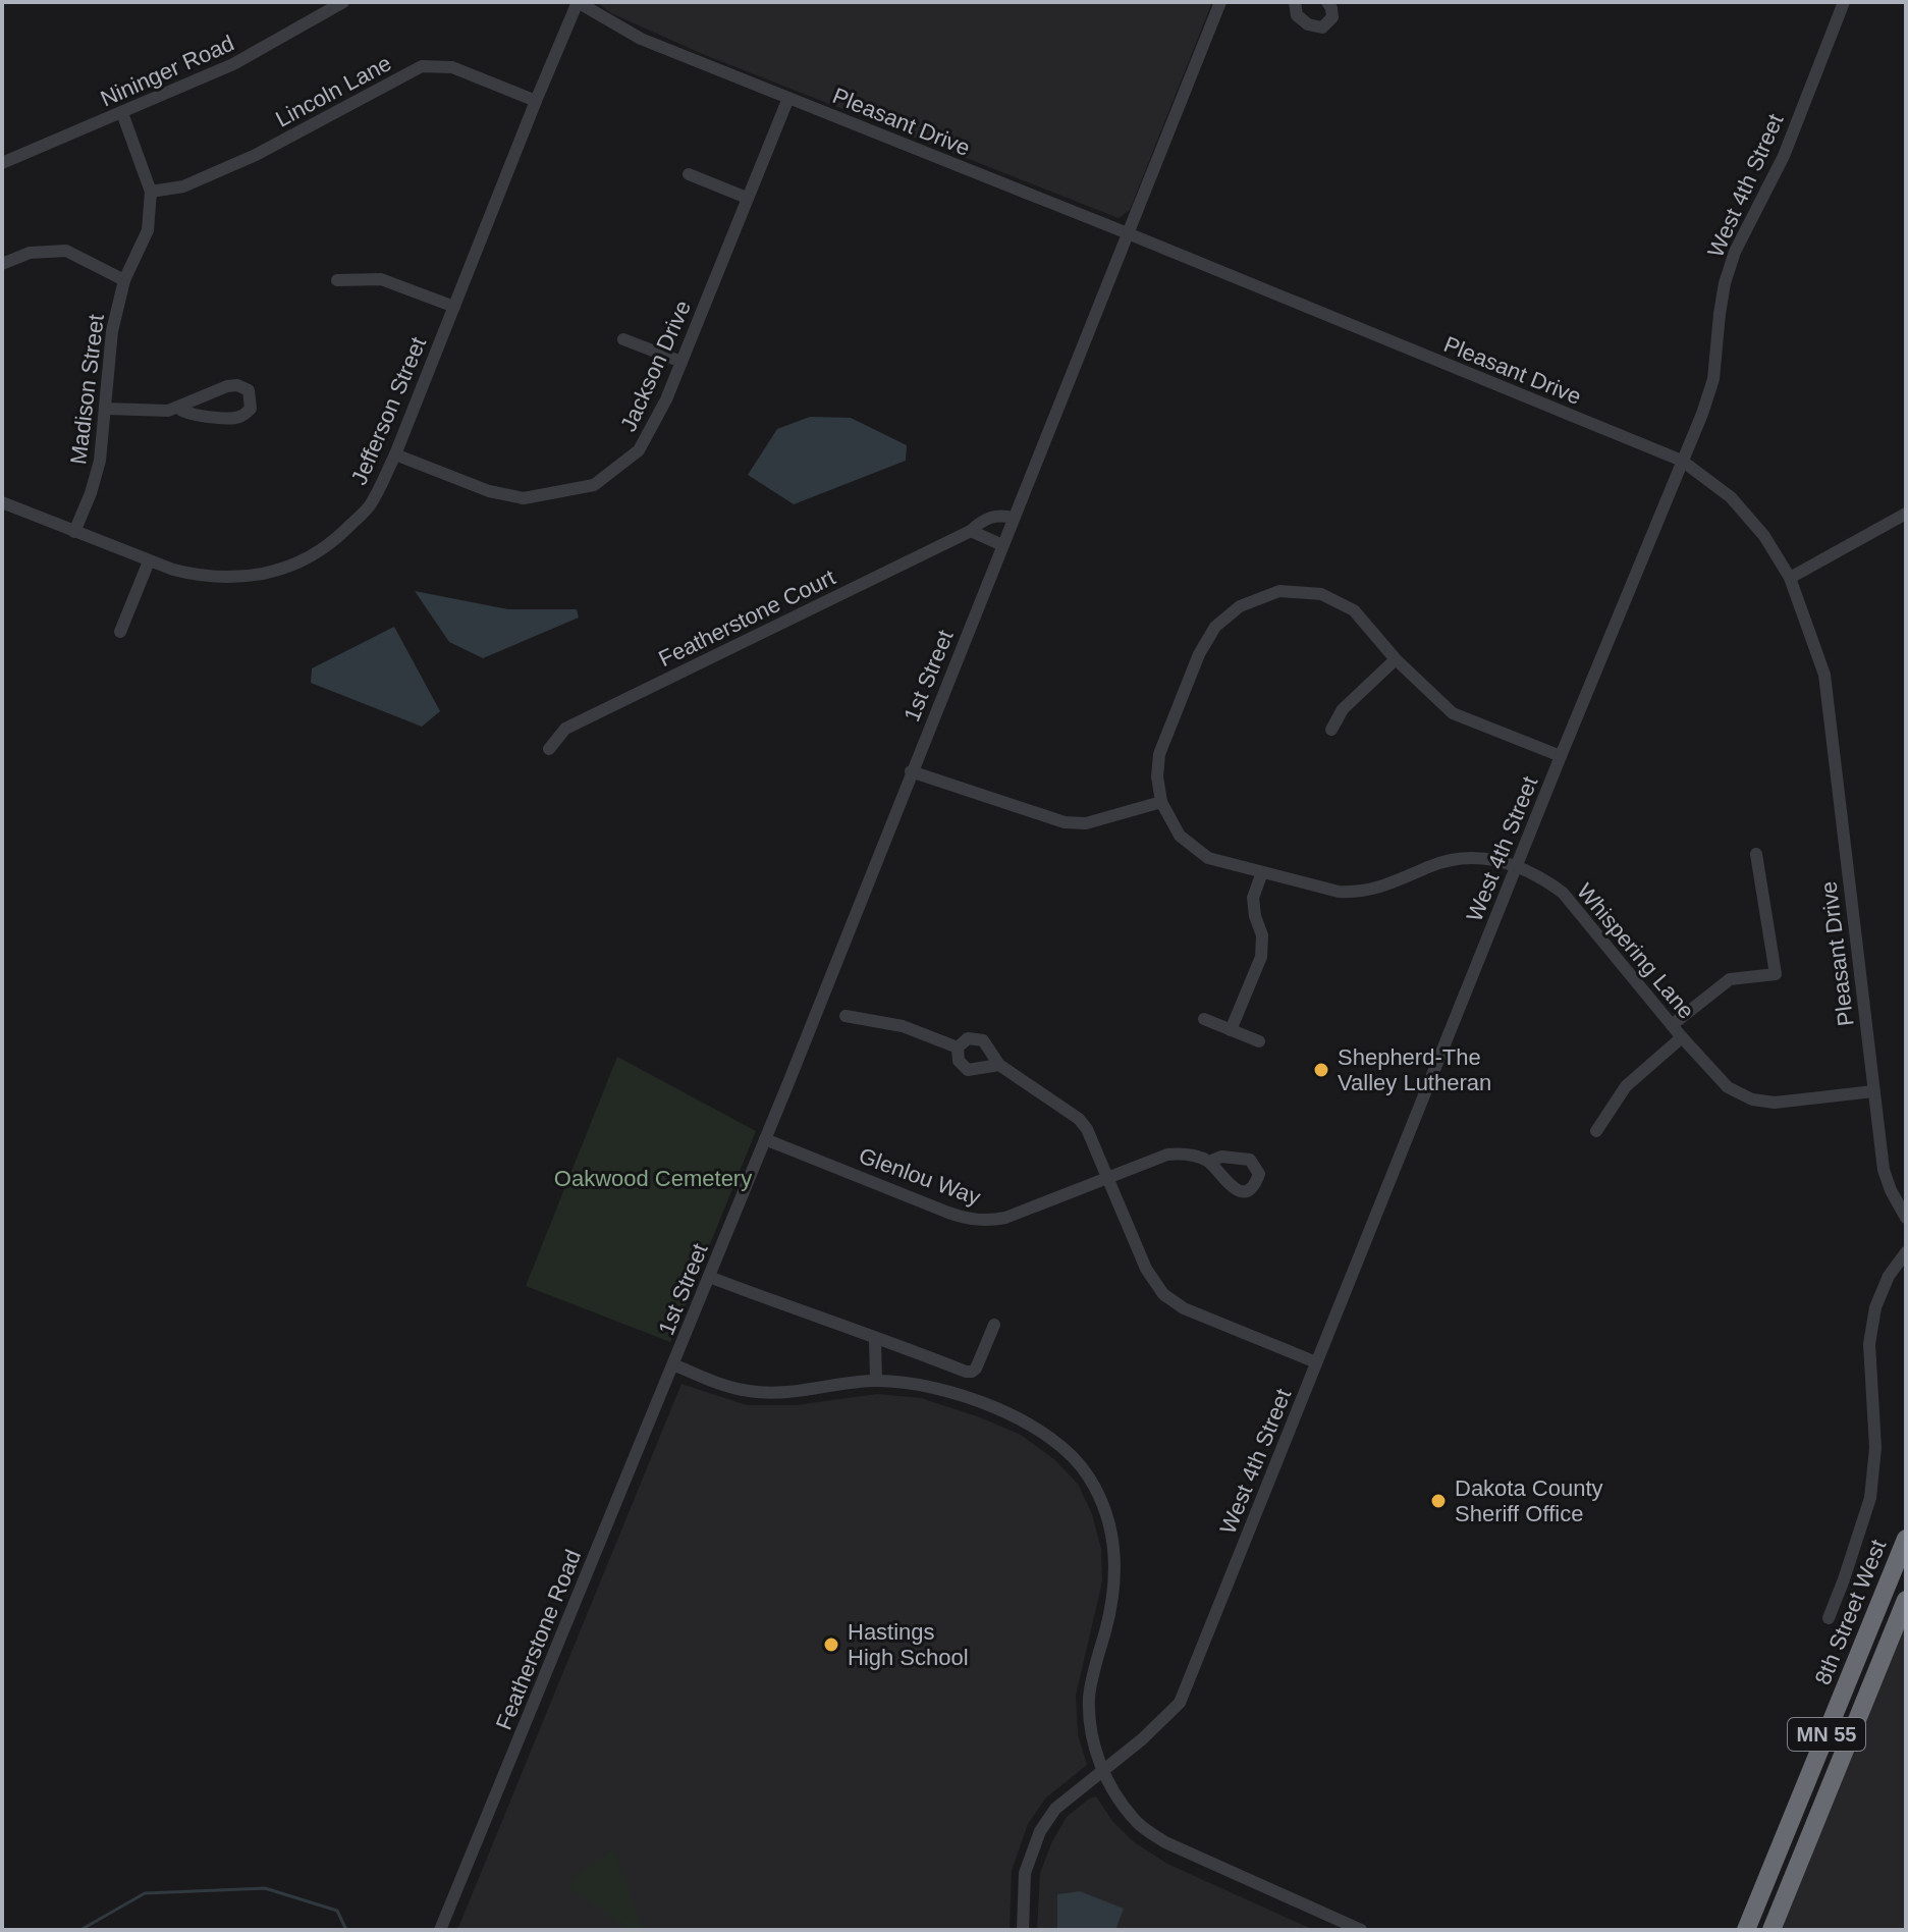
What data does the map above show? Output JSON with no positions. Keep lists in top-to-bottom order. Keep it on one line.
{"streets":{"highway":["8th Street West","MN 55"],"street":["Nininger Road","Lincoln Lane","Pleasant Drive","West 4th Street","Jackson Drive","Madison Street","Jefferson Street","Featherstone Court","1st Street","Whispering Lane","Glenlou Way","Featherstone Road"]},"crossings":[["Nininger Road","Madison Street"],["Lincoln Lane","Madison Street"],["Lincoln Lane","Jefferson Street"],["Pleasant Drive","West 4th Street"],["Pleasant Drive","Jackson Drive"],["Pleasant Drive","Jefferson Street"],["Pleasant Drive","1st Street"],["Pleasant Drive","Whispering Lane"],["West 4th Street","Whispering Lane"],["Jackson Drive","Jefferson Street"],["Madison Street","Jefferson Street"],["Featherstone Court","1st Street"],["1st Street","Glenlou Way"],["1st Street","Featherstone Road"]],"parks":["Oakwood Cemetery"],"places":["Shepherd-The Valley Lutheran","Dakota County Sheriff Office","Hastings High School"]}
